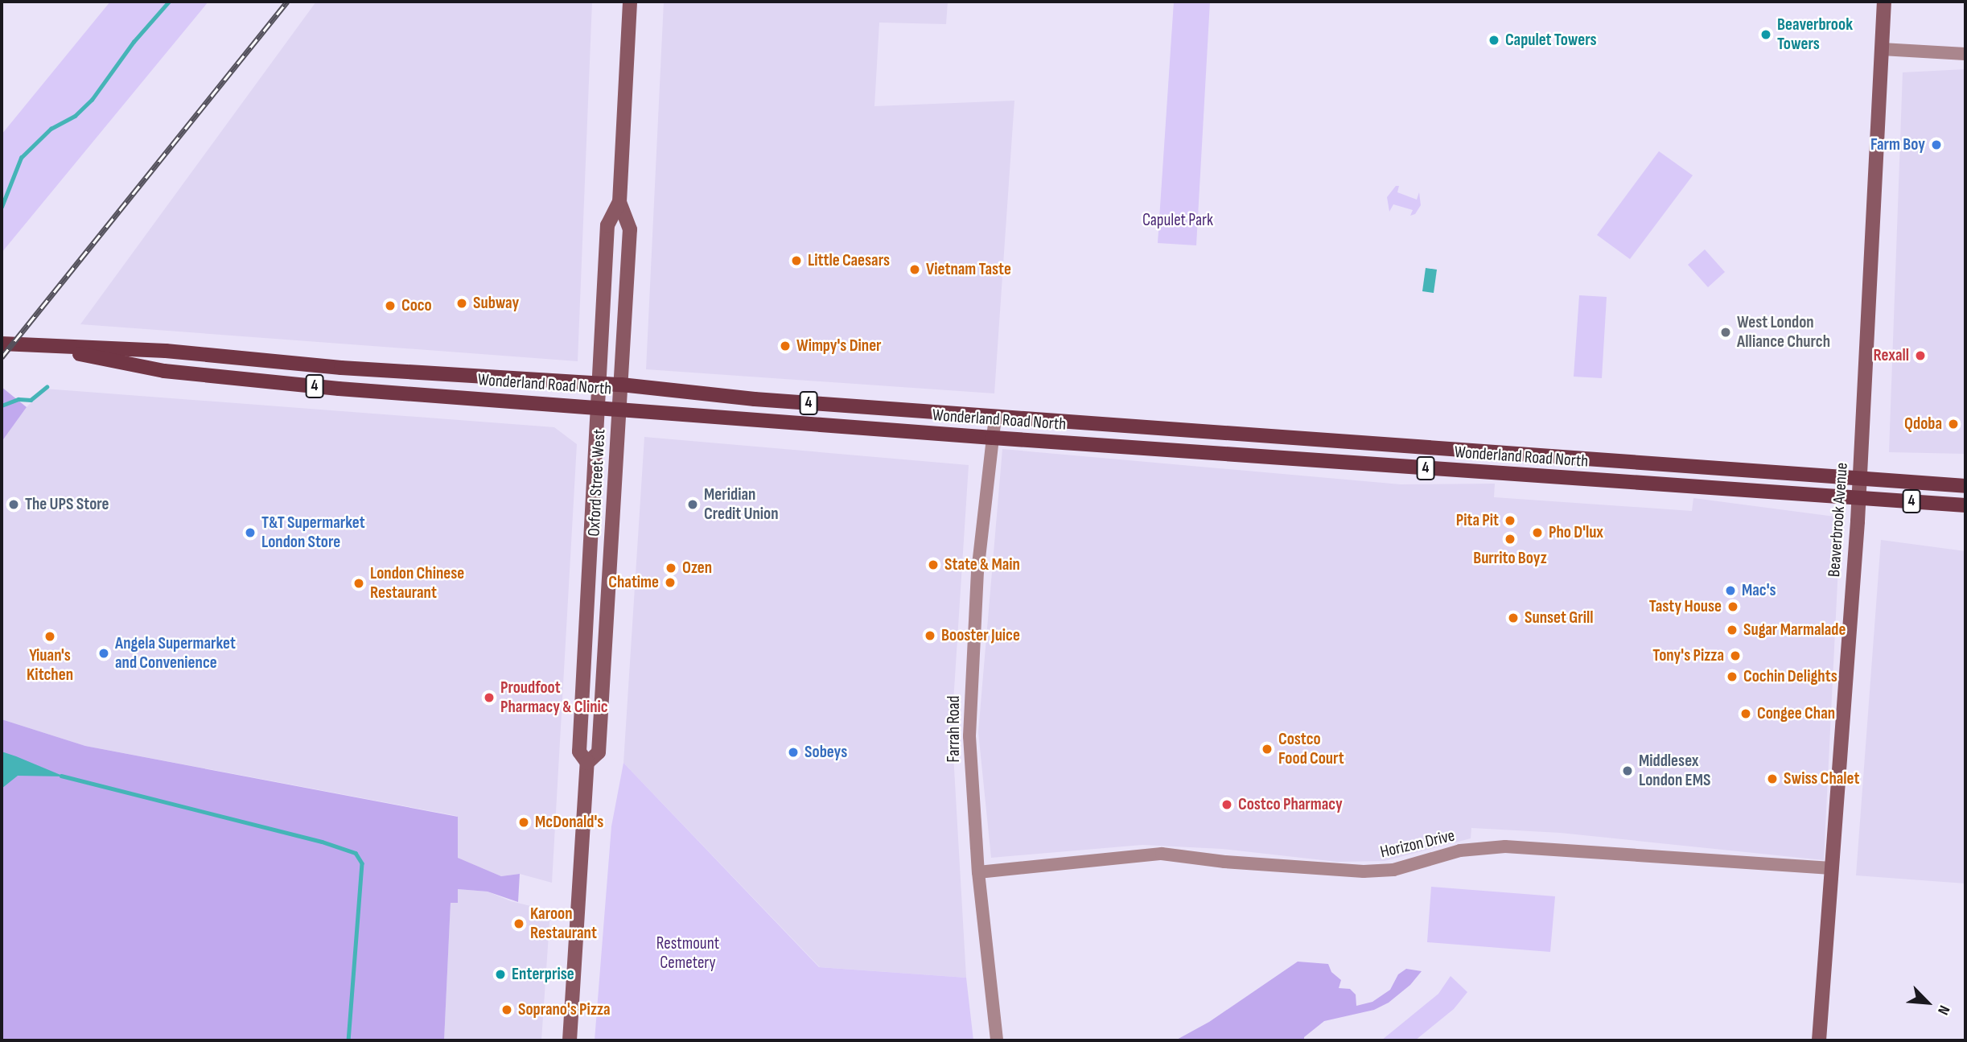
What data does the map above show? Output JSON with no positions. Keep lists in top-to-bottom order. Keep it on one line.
{"streets":{"main road":["Wonderland Road North","4","Oxford Street West","Beaverbrook Avenue"],"street":["Farrah Road","Horizon Drive"]},"crossings":[["Wonderland Road North","Oxford Street West"],["Wonderland Road North","Beaverbrook Avenue"],["Wonderland Road North","Farrah Road"],["Beaverbrook Avenue","Horizon Drive"],["Farrah Road","Horizon Drive"]],"parks":["Capulet Park","Restmount Cemetery"],"places":["Beaverbrook Towers","Capulet Towers","Farm Boy","Little Caesars","Vietnam Taste","Subway","Coco","West London Alliance Church","Wimpy's Diner","Rexall","Qdoba","The UPS Store","Meridian Credit Union","Pita Pit","T&T Supermarket London Store","Pho D'lux","Burrito Boyz","State & Main","Ozen","Chatime","London Chinese Restaurant","Mac's","Tasty House","Sunset Grill","Sugar Marmalade","Booster Juice","Yiuan's Kitchen","Angela Supermarket and Convenience","Tony's Pizza","Cochin Delights","Proudfoot Pharmacy & Clinic","Congee Chan","Costco Food Court","Sobeys","Middlesex London EMS","Swiss Chalet","Costco Pharmacy","McDonald's","Karoon Restaurant","Enterprise","Soprano's Pizza"],"north":"bottom right"}
